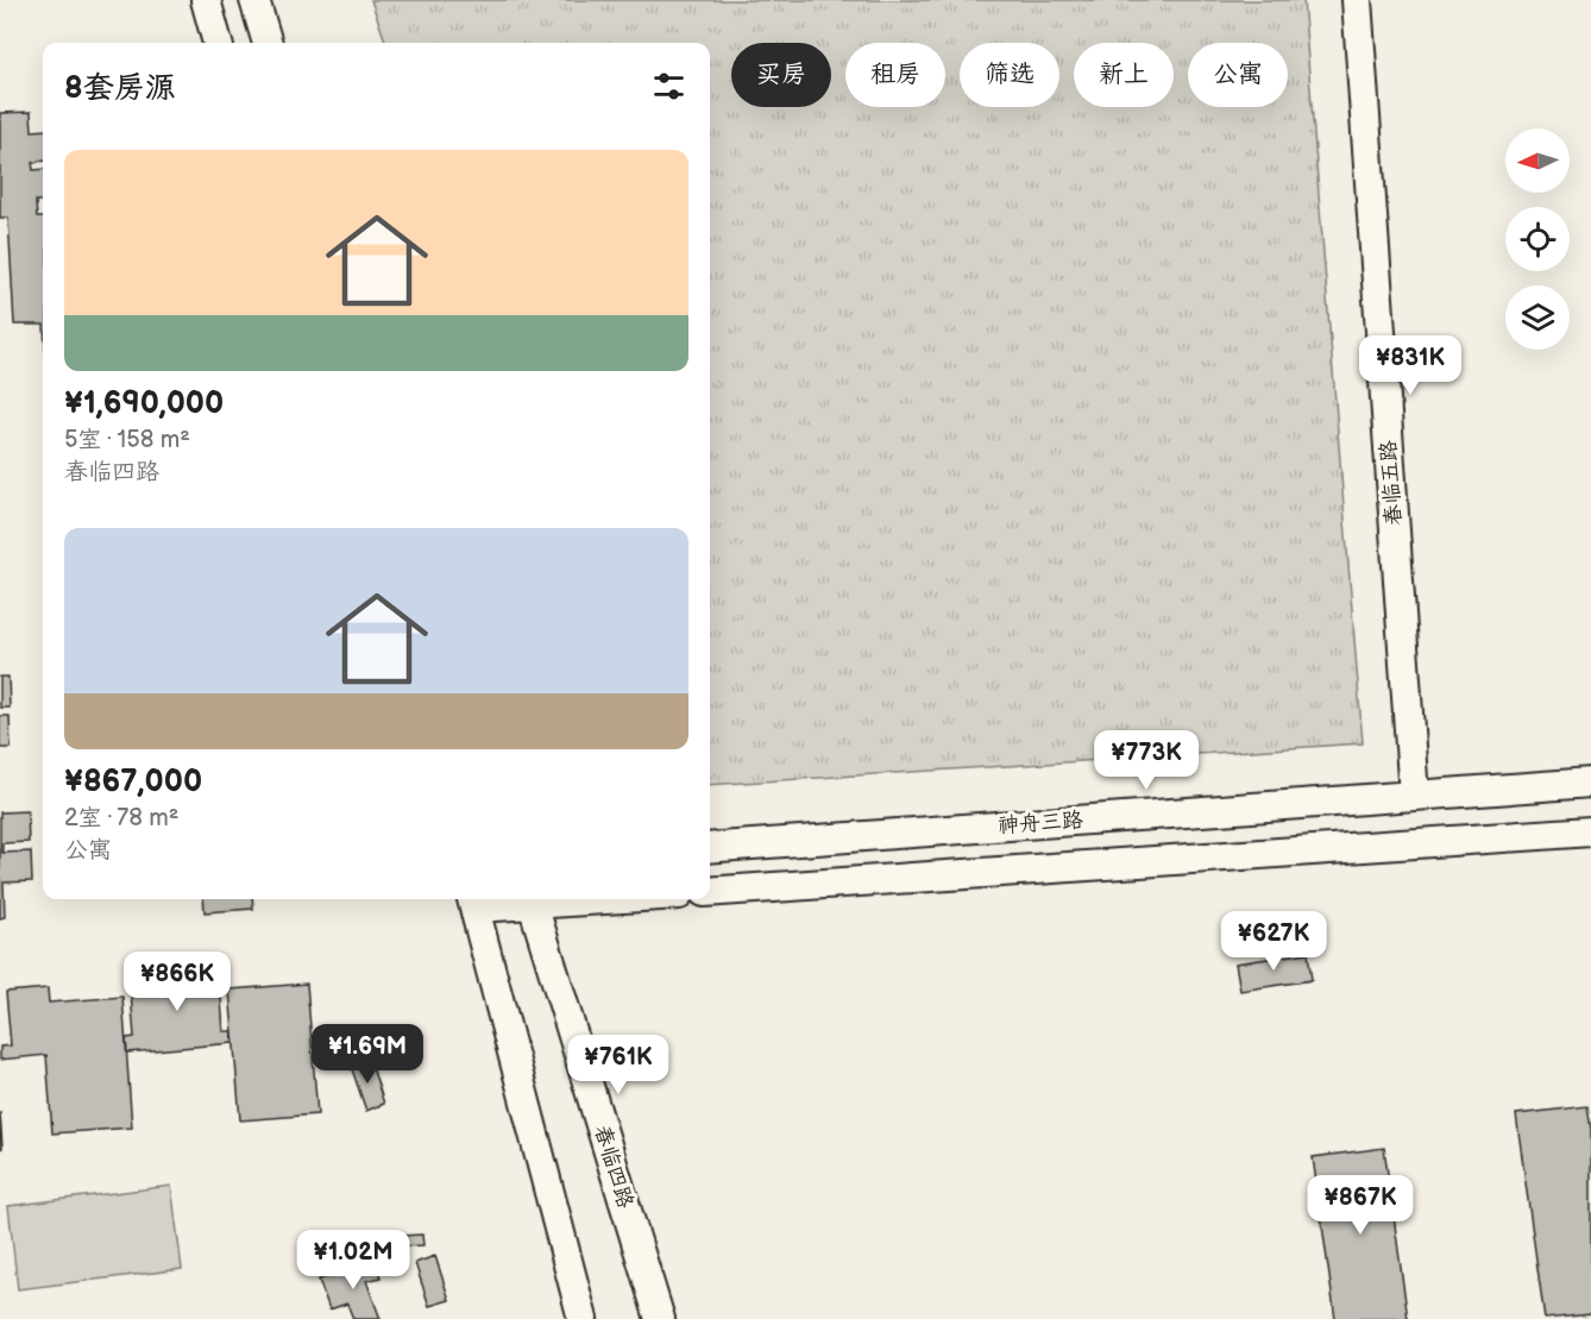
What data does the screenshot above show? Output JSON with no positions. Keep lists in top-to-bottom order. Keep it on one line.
{"streets":{"street":["春临五路","神舟三路","春临四路"]},"crossings":[["春临五路","神舟三路"]],"north":"left","page":{"chip":["买房","租房","筛选","新上","公寓"],"heading":"8套房源","list":[{"name":"¥1,690,000","note":"5室 · 158 m² · 春临四路"},{"name":"¥867,000","note":"2室 · 78 m² · 公寓"}],"price":["¥831K","¥773K","¥627K","¥866K","¥1.69M","¥761K","¥867K","¥1.02M"]}}
